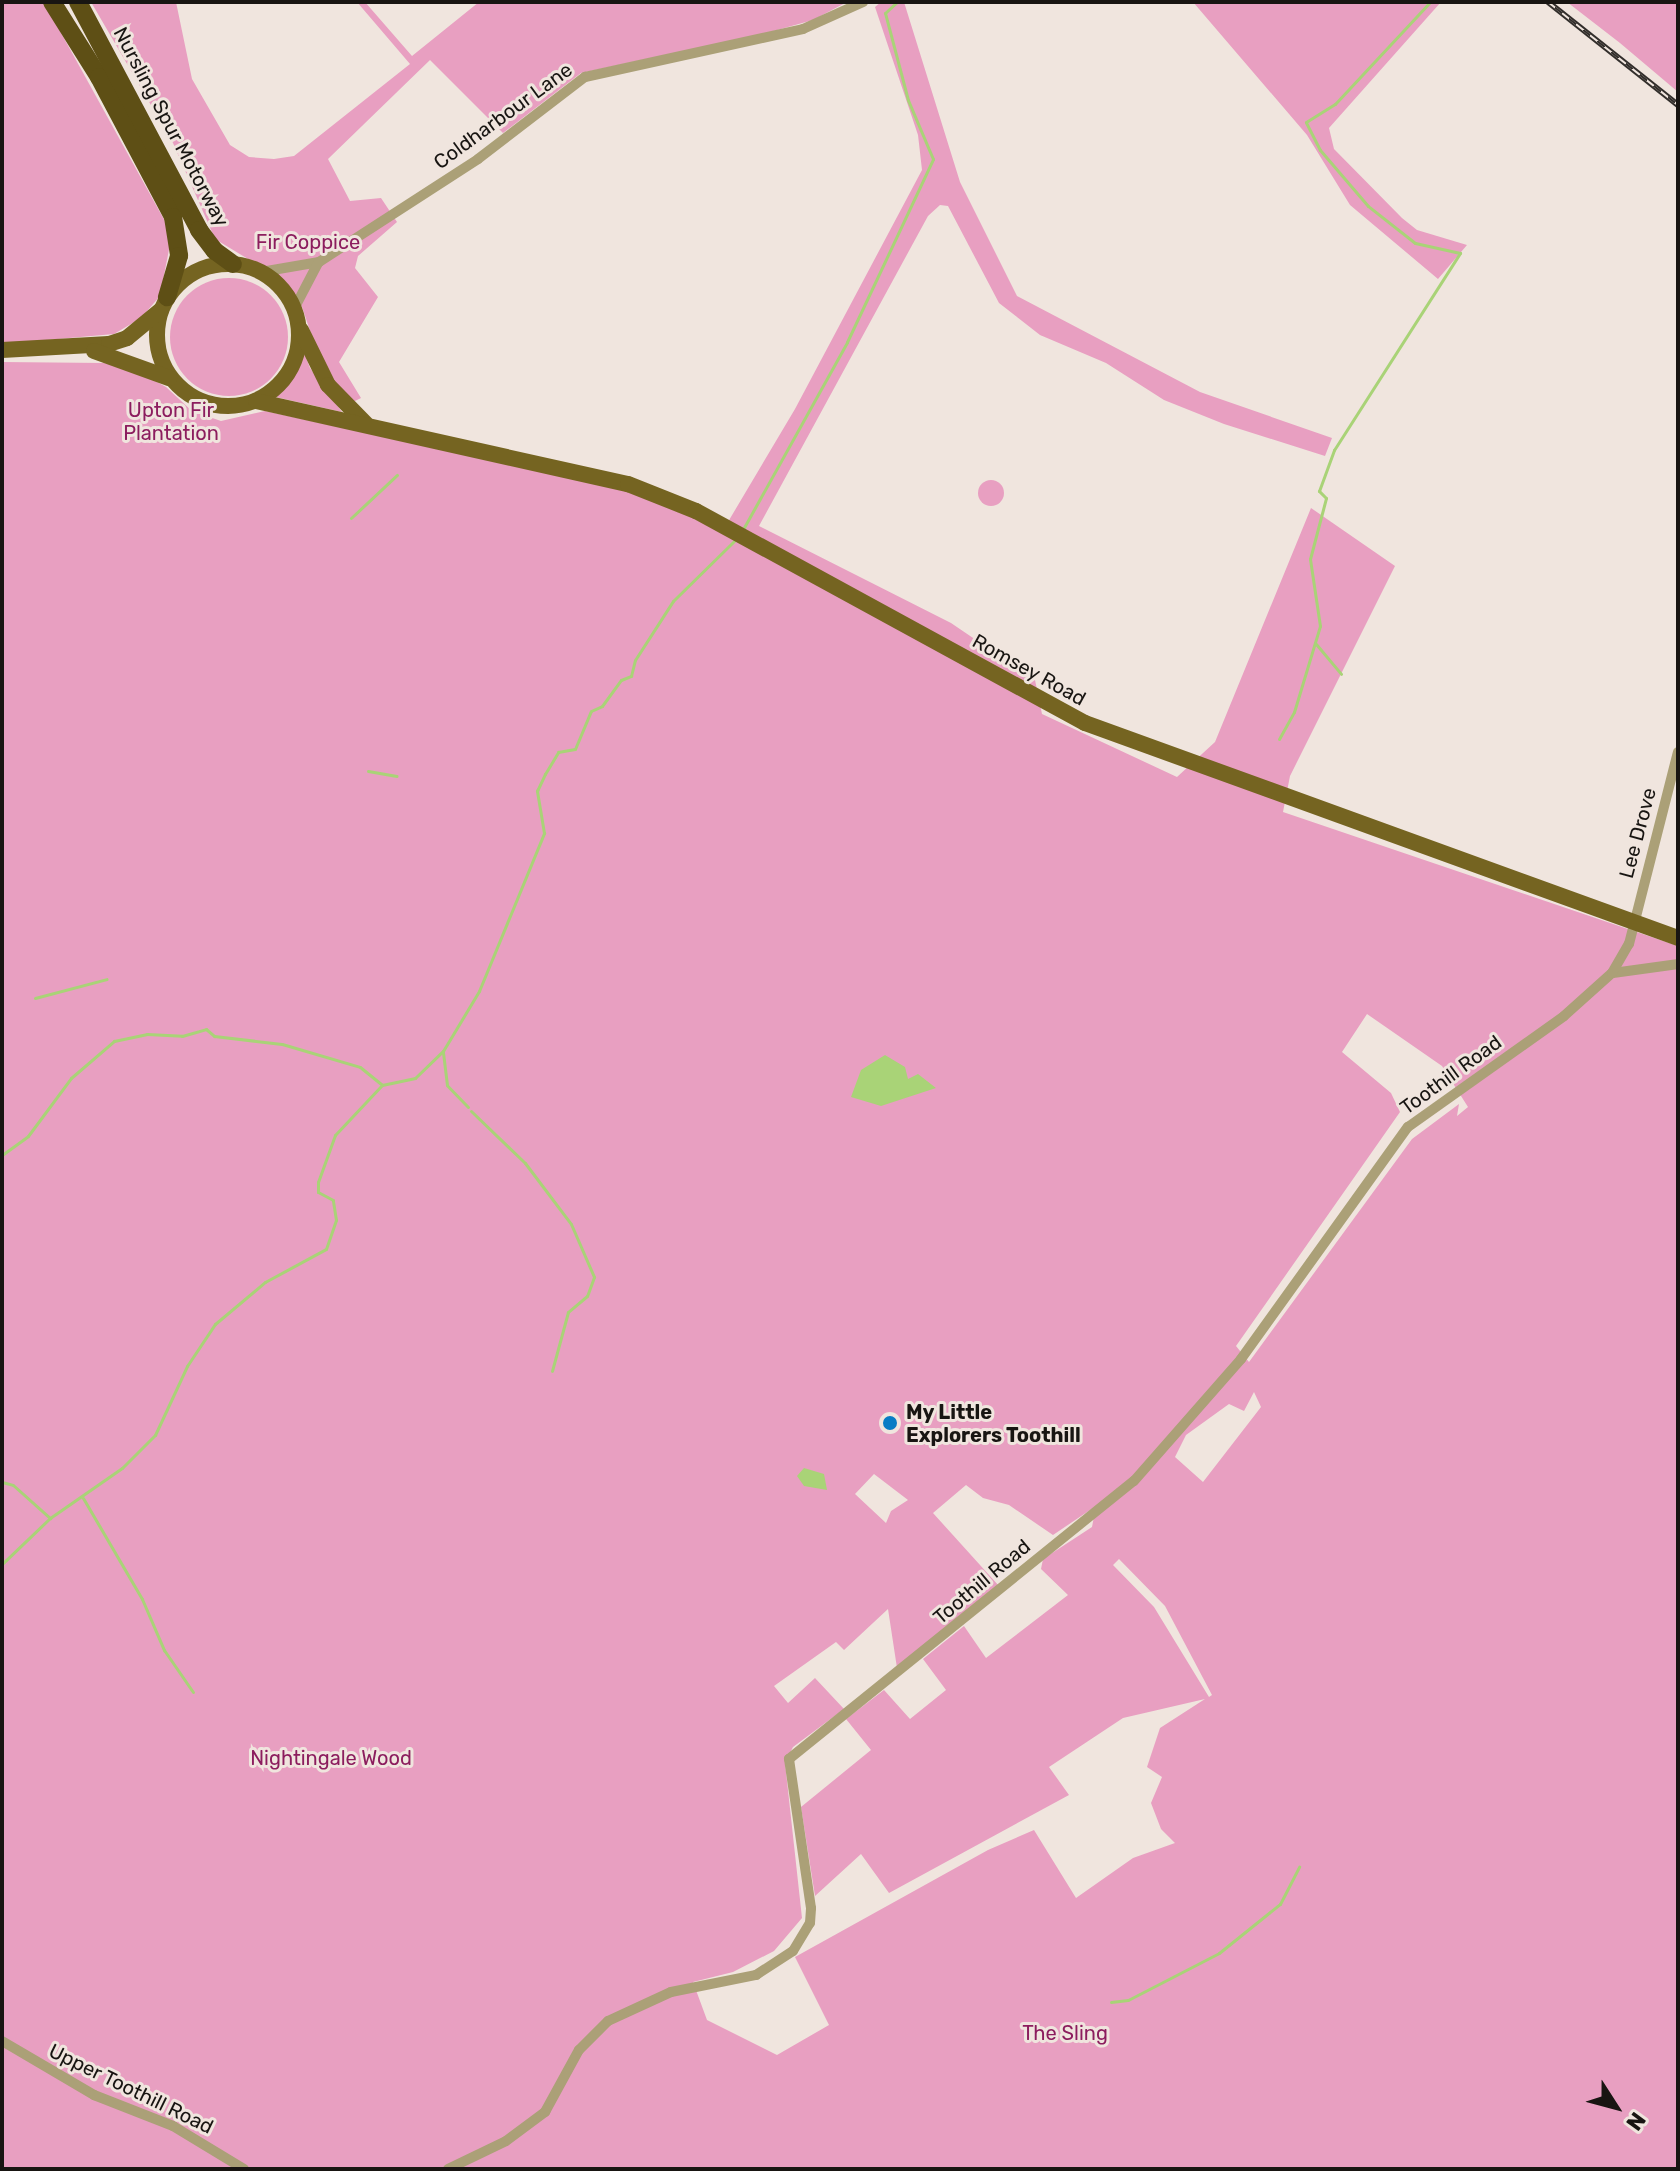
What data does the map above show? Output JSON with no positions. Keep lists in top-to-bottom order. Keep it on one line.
{"streets":{"highway":["Nursling Spur Motorway"],"main road":["Romsey Road"],"street":["Coldharbour Lane","Lee Drove","Toothill Road","Upper Toothill Road"]},"crossings":[["Coldharbour Lane","Nursling Spur Motorway"],["Coldharbour Lane","Romsey Road"],["Nursling Spur Motorway","Romsey Road"],["Romsey Road","Lee Drove"],["Romsey Road","Toothill Road"],["Lee Drove","Toothill Road"]],"parks":["Fir Coppice","Upton Fir Plantation","Nightingale Wood","The Sling"],"places":["My Little Explorers Toothill"],"north":"bottom right"}
